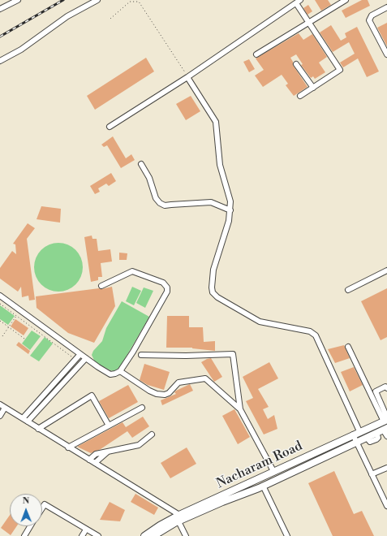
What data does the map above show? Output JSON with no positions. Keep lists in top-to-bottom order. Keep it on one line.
{"streets":{"main road":["Nacharam Road"]},"north":"top"}
